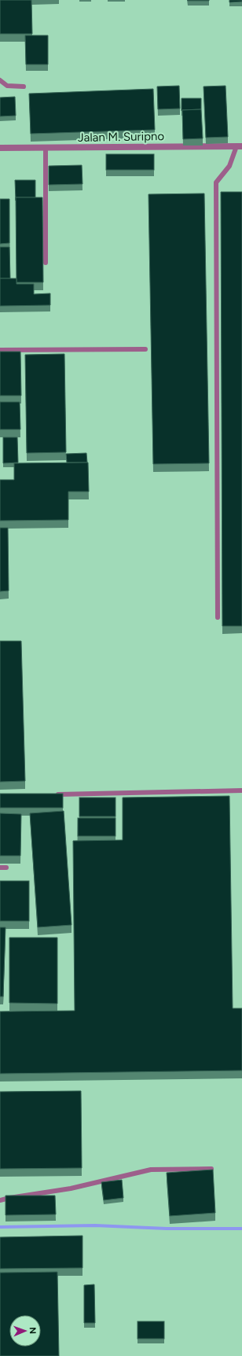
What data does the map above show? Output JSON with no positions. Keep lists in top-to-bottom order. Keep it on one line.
{"streets":{"street":["Jalan M. Suripno"]},"north":"right"}
